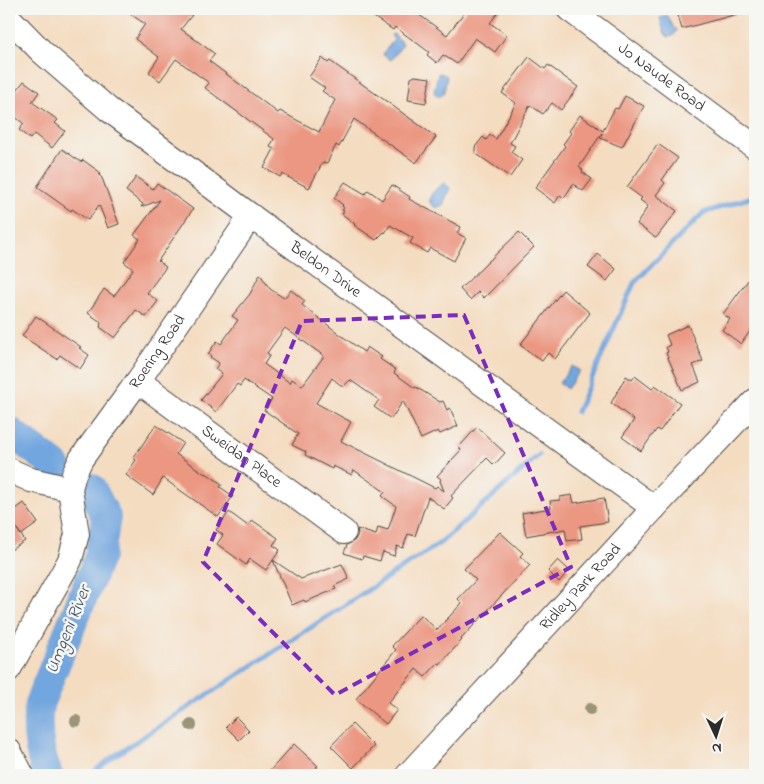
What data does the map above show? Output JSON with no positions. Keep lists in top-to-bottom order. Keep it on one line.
{"streets":{"street":["Jo Naude Road","Beldon Drive","Roering Road","Sweidan Place","Ridley Park Road"]},"crossings":[["Beldon Drive","Roering Road"],["Beldon Drive","Ridley Park Road"],["Roering Road","Sweidan Place"]],"water":["Umgeni River"],"north":"bottom"}
